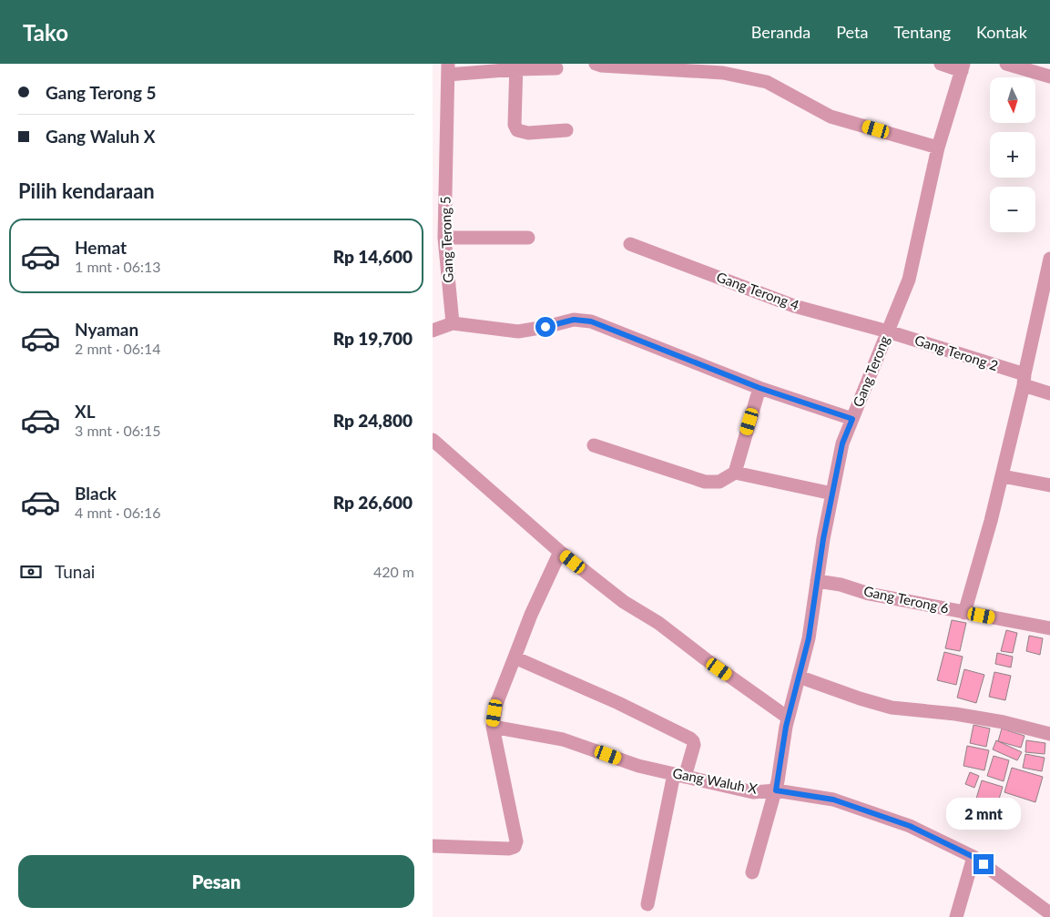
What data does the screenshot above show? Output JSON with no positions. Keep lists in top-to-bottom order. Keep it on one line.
{"streets":{"street":["Gang Terong 5","Gang Terong 4","Gang Terong 2","Gang Terong","Gang Terong 6","Gang Waluh X"]},"crossings":[["Gang Terong 4","Gang Terong 2"],["Gang Terong 4","Gang Terong"],["Gang Terong 2","Gang Terong"],["Gang Terong","Gang Terong 6"],["Gang Terong","Gang Waluh X"]],"north":"bottom","page":{"header":"Tako","nav":["Beranda","Peta","Tentang","Kontak"],"banner":["Gang Terong 5","Gang Waluh X"],"map_buttons":["+","−"],"heading":"Pilih kendaraan","list":[{"name":"Hemat","note":"1 mnt · 06:13","value":"Rp 14,600"},{"name":"Nyaman","note":"2 mnt · 06:14","value":"Rp 19,700"},{"name":"XL","note":"3 mnt · 06:15","value":"Rp 24,800"},{"name":"Black","note":"4 mnt · 06:16","value":"Rp 26,600"}],"pay":["Tunai","420 m"],"bubble":"2 mnt","buttons":"Pesan"}}
